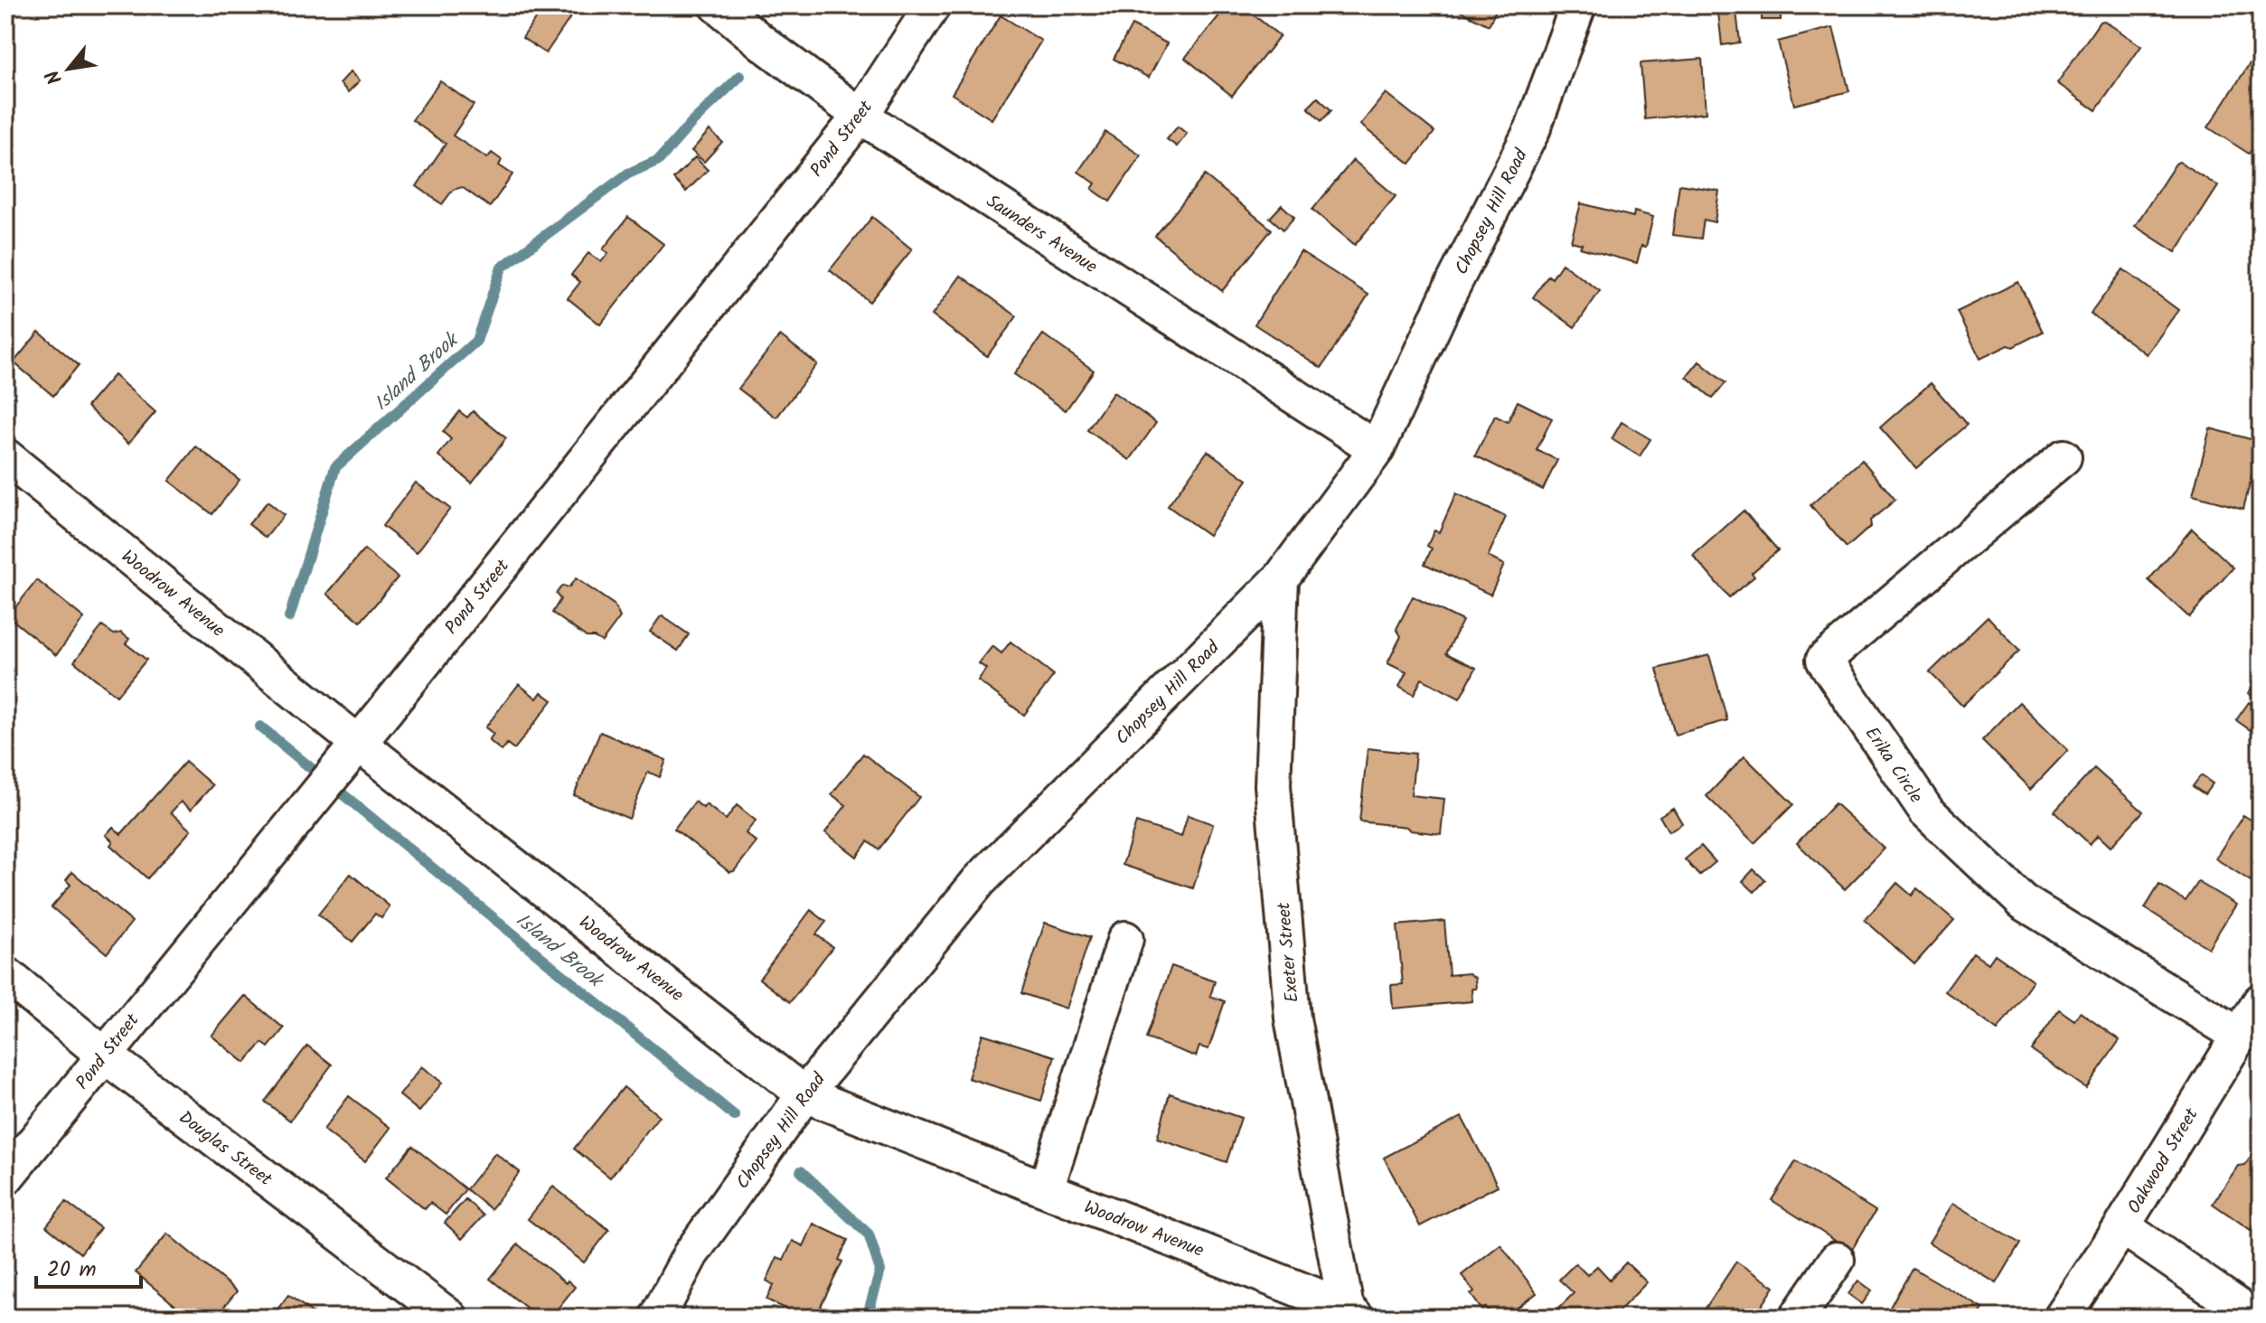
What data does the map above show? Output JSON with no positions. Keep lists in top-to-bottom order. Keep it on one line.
{"streets":{"street":["Pond Street","Chopsey Hill Road","Saunders Avenue","Woodrow Avenue","Erika Circle","Exeter Street","Douglas Street","Oakwood Street"]},"crossings":[["Pond Street","Saunders Avenue"],["Pond Street","Woodrow Avenue"],["Pond Street","Douglas Street"],["Chopsey Hill Road","Saunders Avenue"],["Chopsey Hill Road","Woodrow Avenue"],["Chopsey Hill Road","Exeter Street"],["Woodrow Avenue","Exeter Street"],["Erika Circle","Oakwood Street"]],"water":["Island Brook"],"scale_bar":"20 m","north":"bottom left"}
